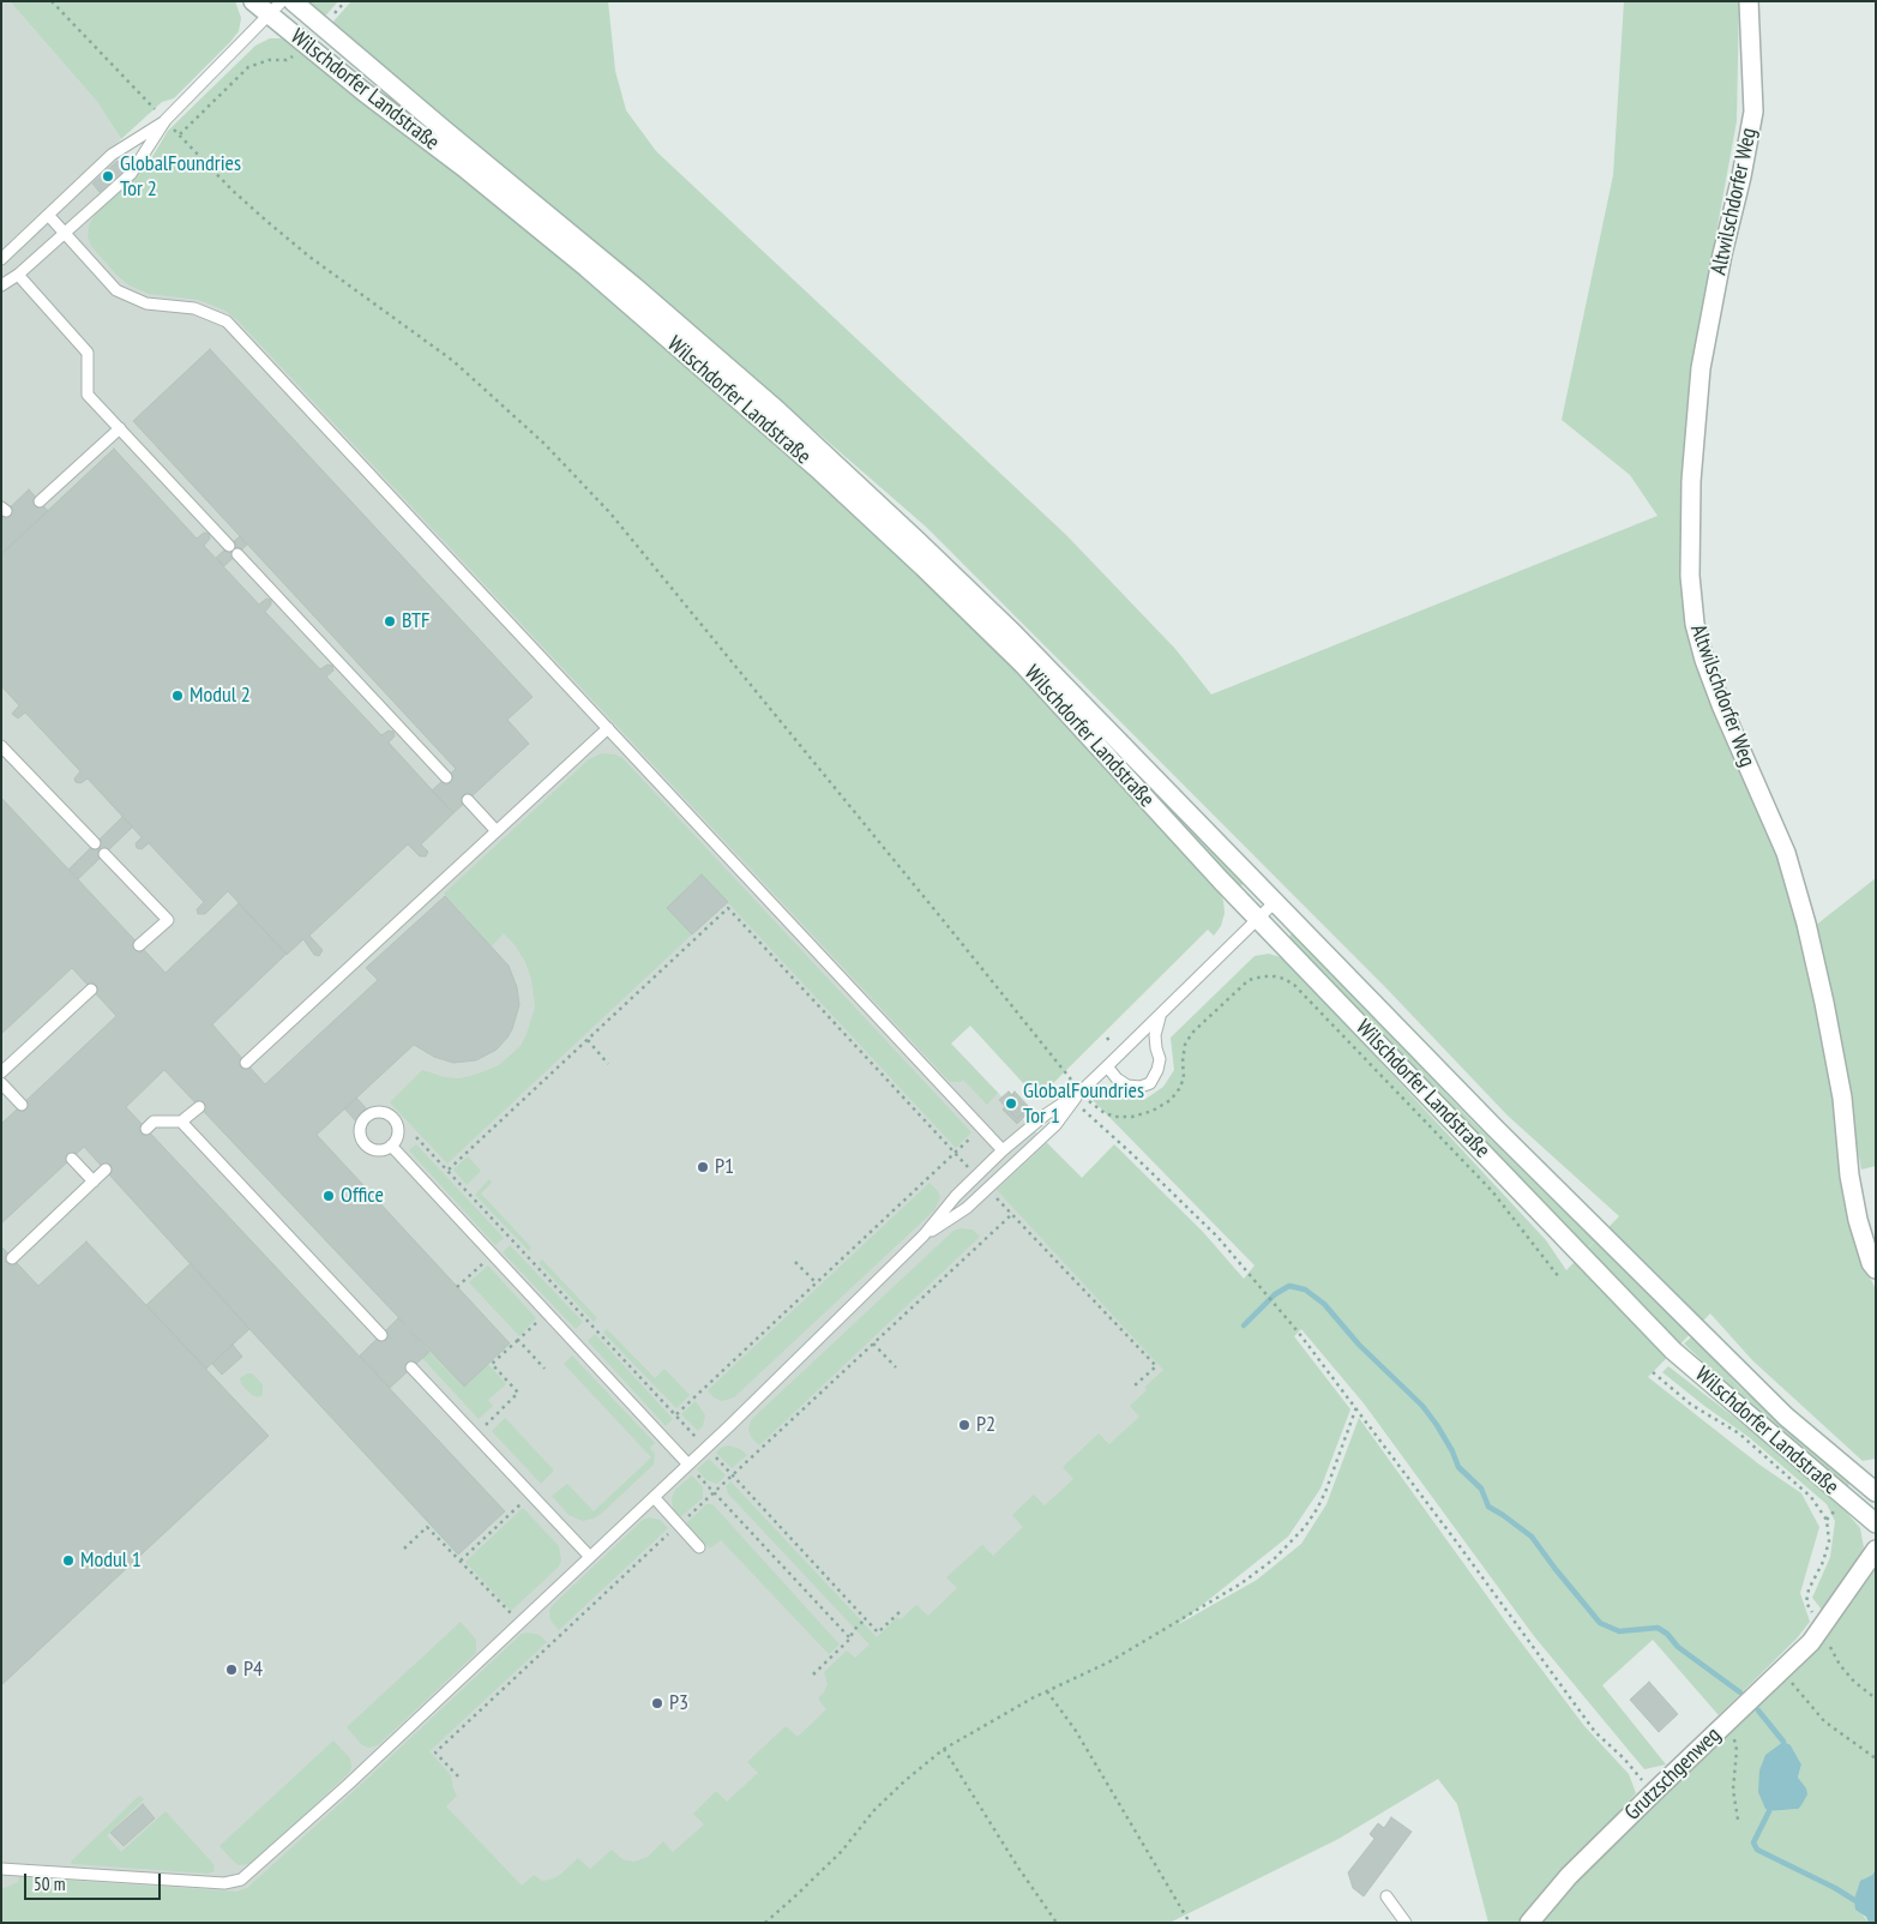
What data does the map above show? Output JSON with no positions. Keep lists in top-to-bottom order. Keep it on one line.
{"streets":{"main road":["Wilschdorfer Landstraße","Altwilschdorfer Weg","Grutzschgenweg"]},"places":["GlobalFoundries Tor 2","BTF","Modul 2","GlobalFoundries Tor 1","P1","Office","P2","Modul 1","P4","P3"],"scale_bar":"50 m"}
